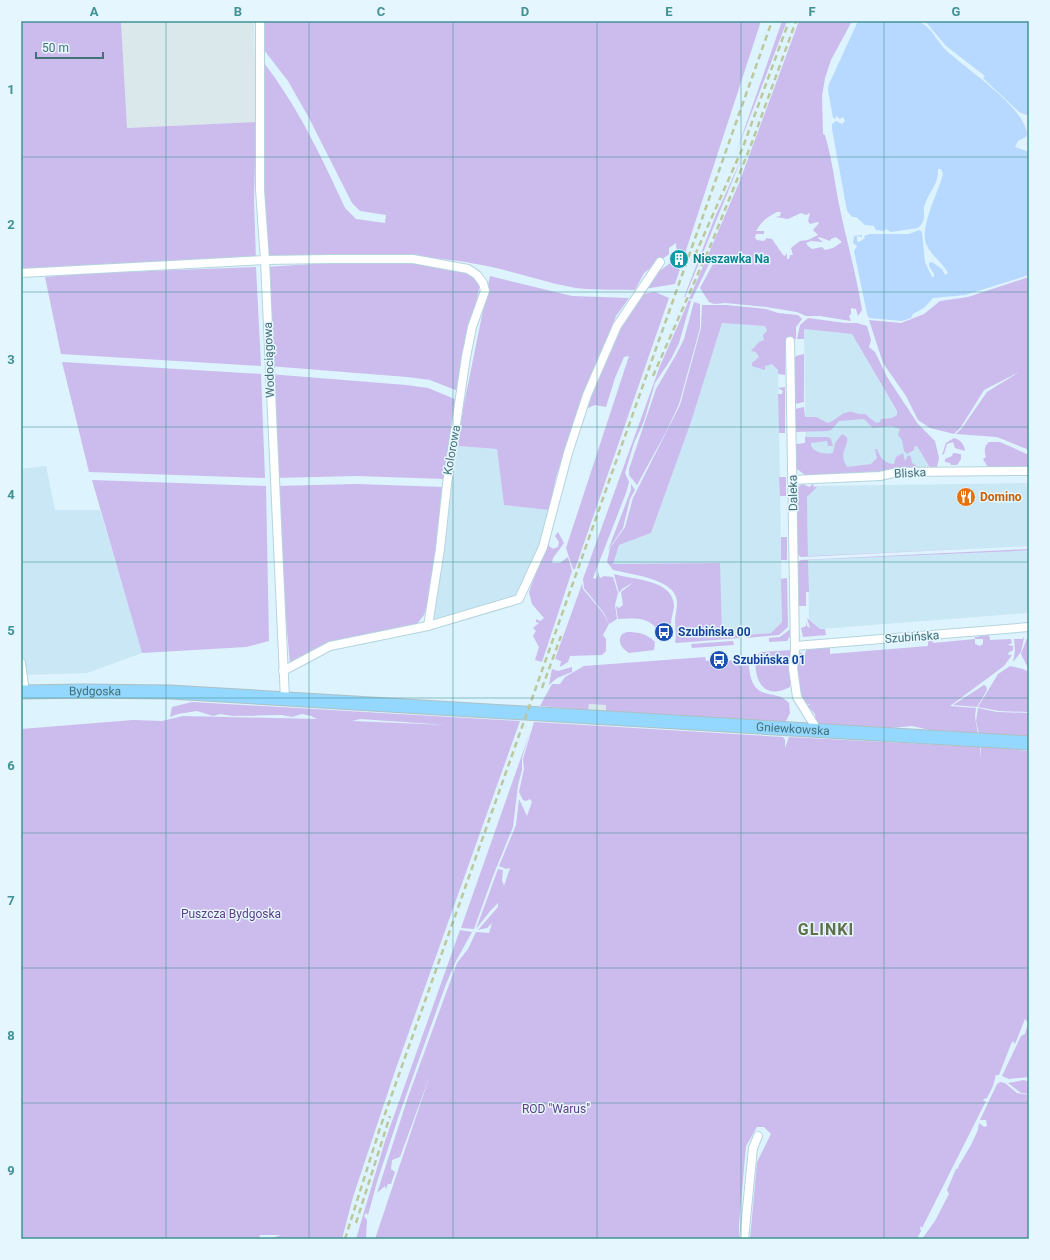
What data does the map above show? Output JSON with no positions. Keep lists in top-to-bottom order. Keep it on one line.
{"streets":{"main road":["Bydgoska","Gniewkowska"],"street":["Wodociągowa","Kolorowa","Bliska","Daleka","Szubińska"]},"crossings":[["Wodociągowa","Kolorowa"],["Wodociągowa","Bydgoska"],["Wodociągowa","Gniewkowska"],["Bliska","Daleka"],["Daleka","Szubińska"],["Daleka","Gniewkowska"],["Bydgoska","Gniewkowska"]],"districts":["GLINKI"],"parks":["Puszcza Bydgoska","ROD \"Warus\""],"places":{"building":["Nieszawka Na"],"restaurant":["Domino"],"bus stop":["Szubińska 00","Szubińska 01"]},"scale_bar":"50 m","grid":{"columns":["A","B","C","D","E","F","G"],"rows":["1","2","3","4","5","6","7","8","9"]}}
